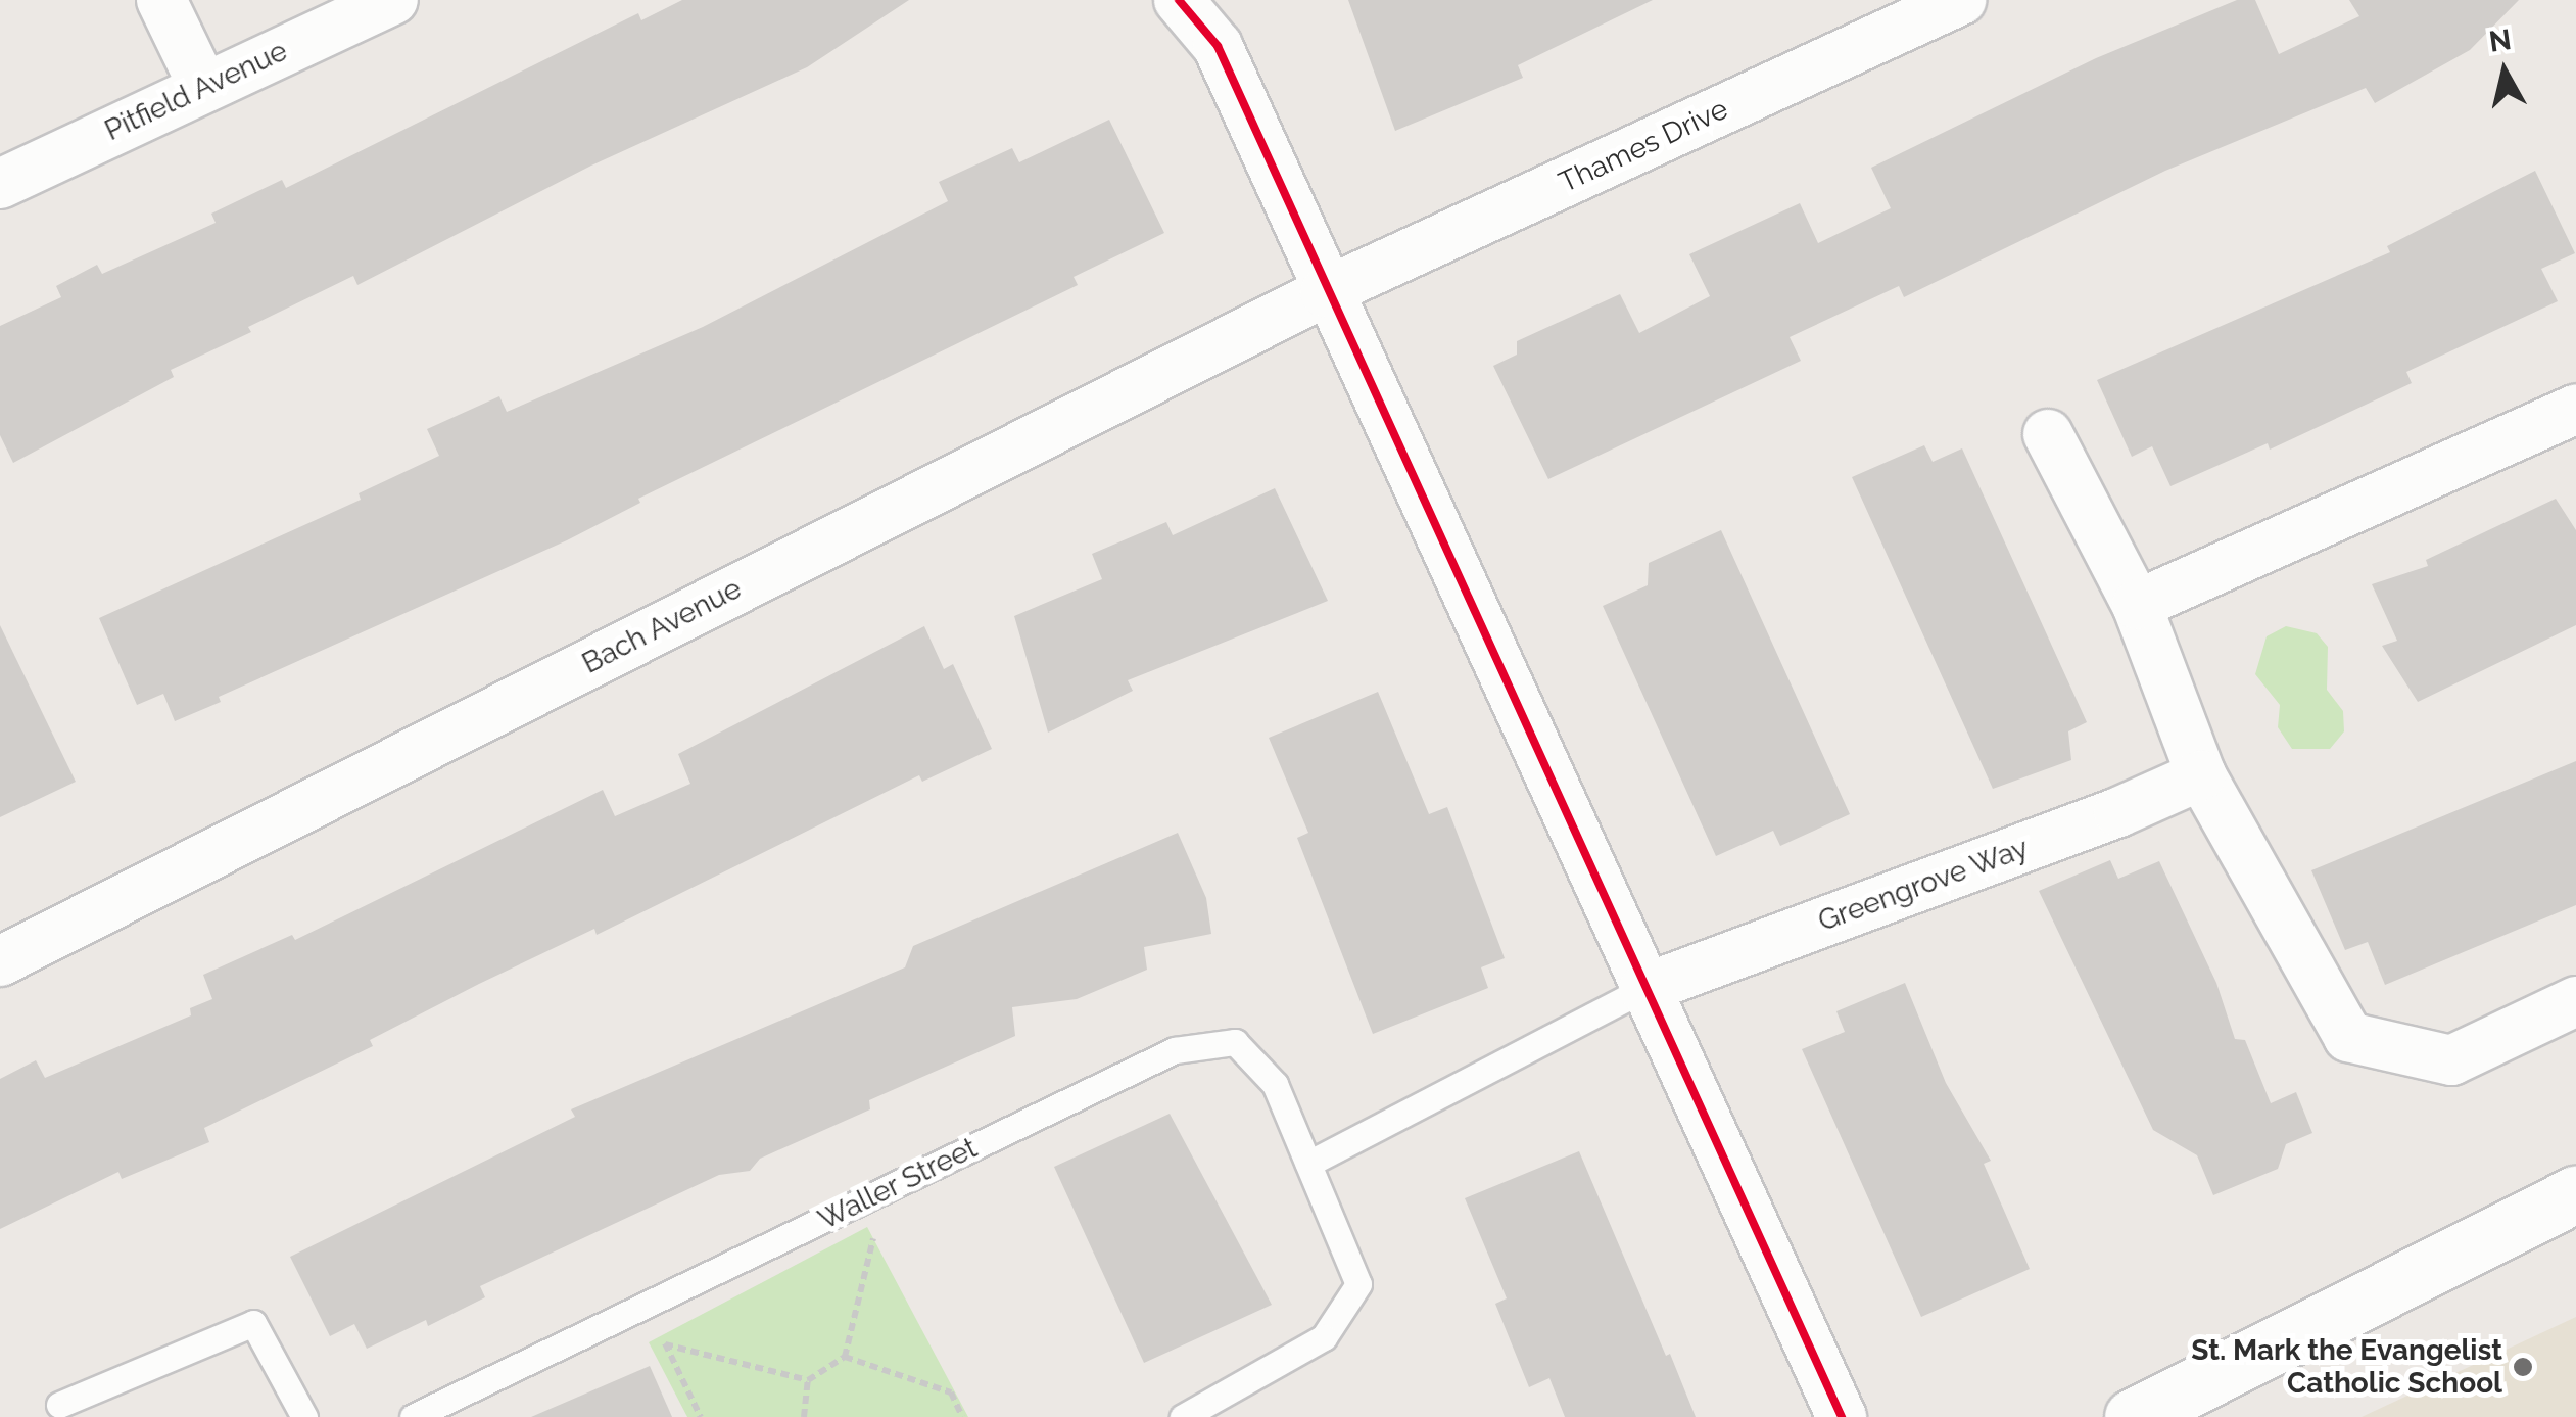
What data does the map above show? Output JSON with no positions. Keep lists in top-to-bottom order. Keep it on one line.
{"streets":{"street":["Pitfield Avenue","Thames Drive","Bach Avenue","Greengrove Way"],"lane":["Waller Street"]},"crossings":[["Thames Drive","Bach Avenue"]],"places":["St. Mark the Evangelist Catholic School"],"north":"top"}
